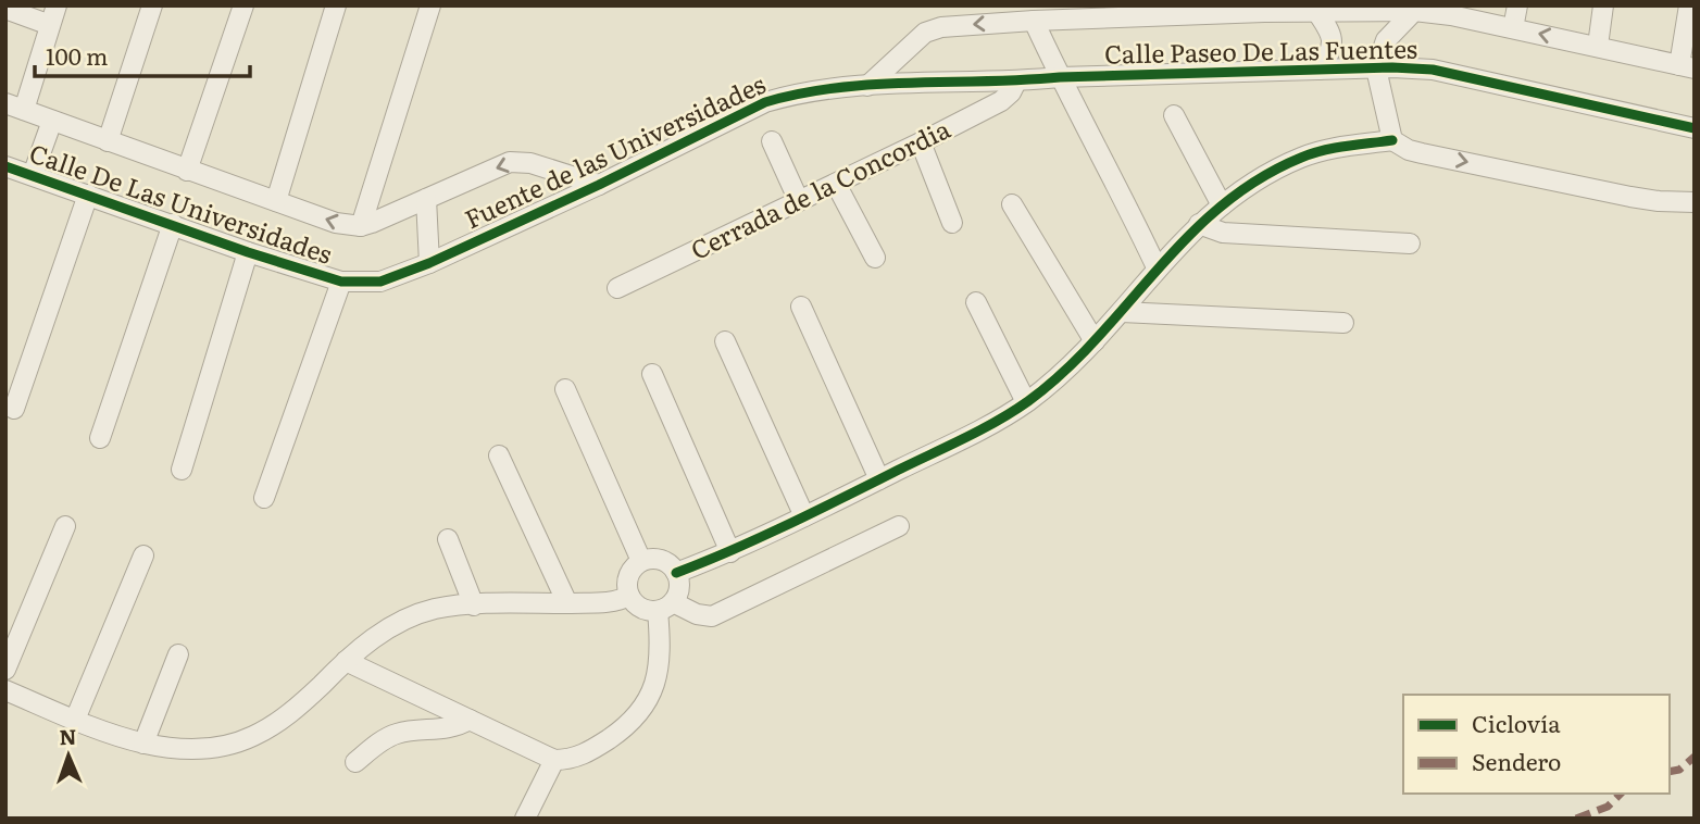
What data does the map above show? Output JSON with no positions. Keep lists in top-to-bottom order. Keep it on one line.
{"streets":{"street":["Calle Paseo De Las Fuentes","Fuente de las Universidades","Cerrada de la Concordia","Calle De Las Universidades"]},"crossings":[["Calle Paseo De Las Fuentes","Fuente de las Universidades"],["Calle Paseo De Las Fuentes","Cerrada de la Concordia"],["Fuente de las Universidades","Calle De Las Universidades"]],"legend":["Ciclovía","Sendero"],"scale_bar":"100 m","north":"top"}
